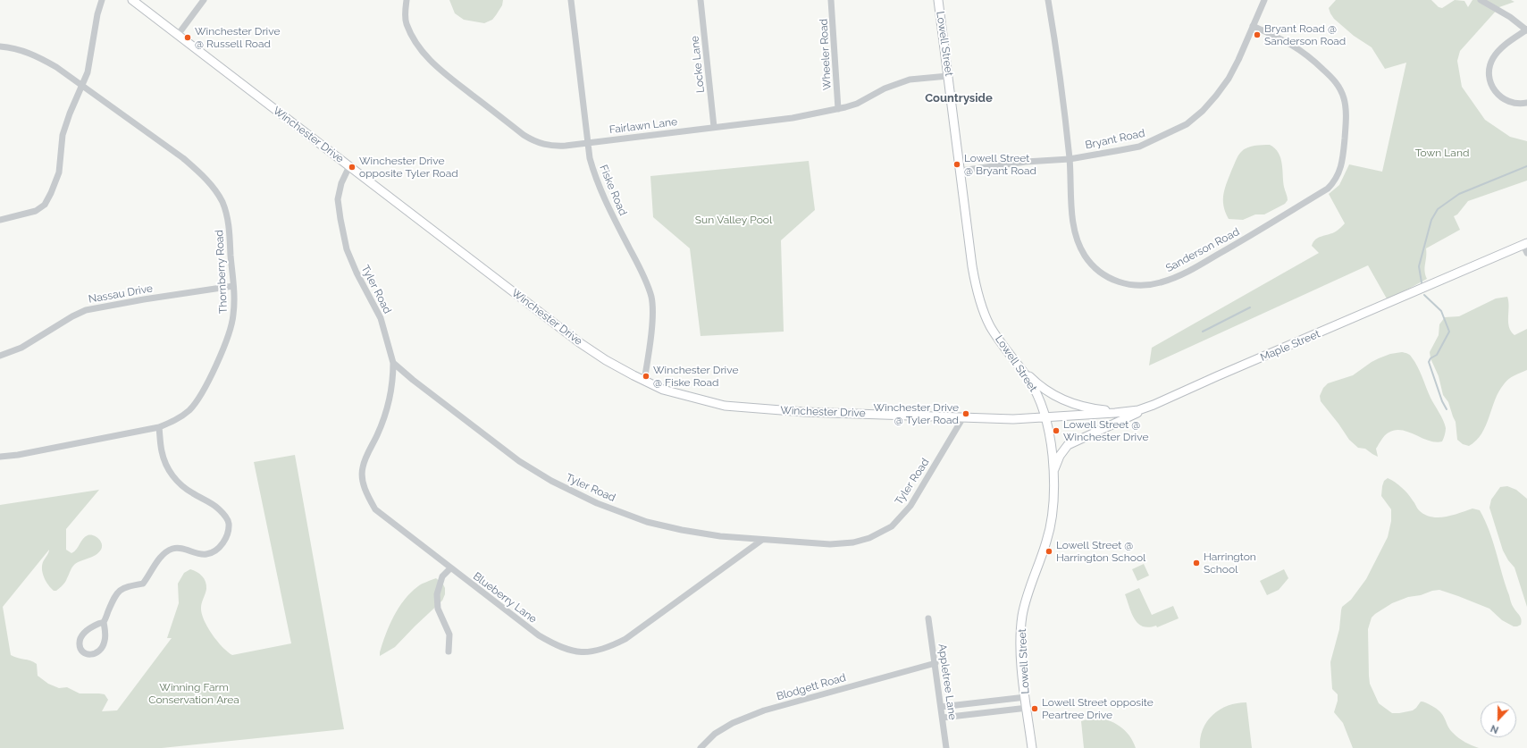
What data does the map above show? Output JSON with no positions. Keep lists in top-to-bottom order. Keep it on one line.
{"streets":{"main road":["Lowell Street","Winchester Drive","Maple Street"],"street":["Wheeler Road","Locke Lane","Fairlawn Lane","Bryant Road","Fiske Road","Sanderson Road","Thornberry Road","Tyler Road","Nassau Drive","Blueberry Lane","Appletree Lane","Blodgett Road"]},"crossings":[["Lowell Street","Fairlawn Lane"],["Lowell Street","Winchester Drive"],["Lowell Street","Bryant Road"],["Lowell Street","Maple Street"],["Wheeler Road","Fairlawn Lane"],["Locke Lane","Fairlawn Lane"],["Fairlawn Lane","Fiske Road"],["Winchester Drive","Fiske Road"],["Winchester Drive","Tyler Road"],["Winchester Drive","Maple Street"],["Bryant Road","Sanderson Road"],["Thornberry Road","Nassau Drive"],["Tyler Road","Blueberry Lane"],["Appletree Lane","Blodgett Road"]],"districts":["Countryside"],"parks":["Town Land","Sun Valley Pool","Winning Farm Conservation Area"],"places":["Bryant Road @ Sanderson Road","Winchester Drive @ Russell Road","Lowell Street @ Bryant Road","Winchester Drive opposite Tyler Road","Winchester Drive @ Fiske Road","Winchester Drive @ Tyler Road","Lowell Street @ Winchester Drive","Lowell Street @ Harrington School","Harrington School","Lowell Street opposite Peartree Drive"],"north":"bottom"}
